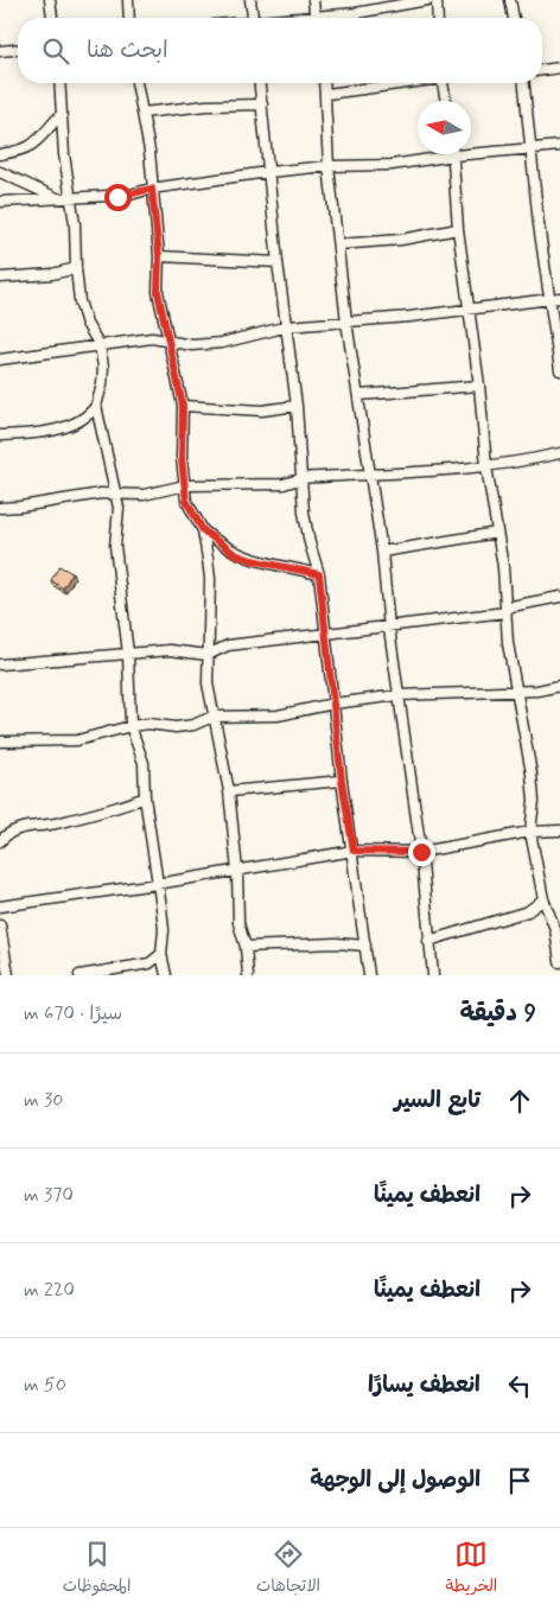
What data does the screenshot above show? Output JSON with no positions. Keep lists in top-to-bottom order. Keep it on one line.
{"north":"left","page":{"search":"ابحث هنا","heading":["9 دقيقة","سيرًا · 670 m"],"list":[["تابع السير","30 m"],["انعطف يمينًا","370 m"],["انعطف يمينًا","220 m"],["انعطف يسارًا","50 m"],"الوصول إلى الوجهة"],"nav":["الخريطة","الاتجاهات","المحفوظات"]}}
